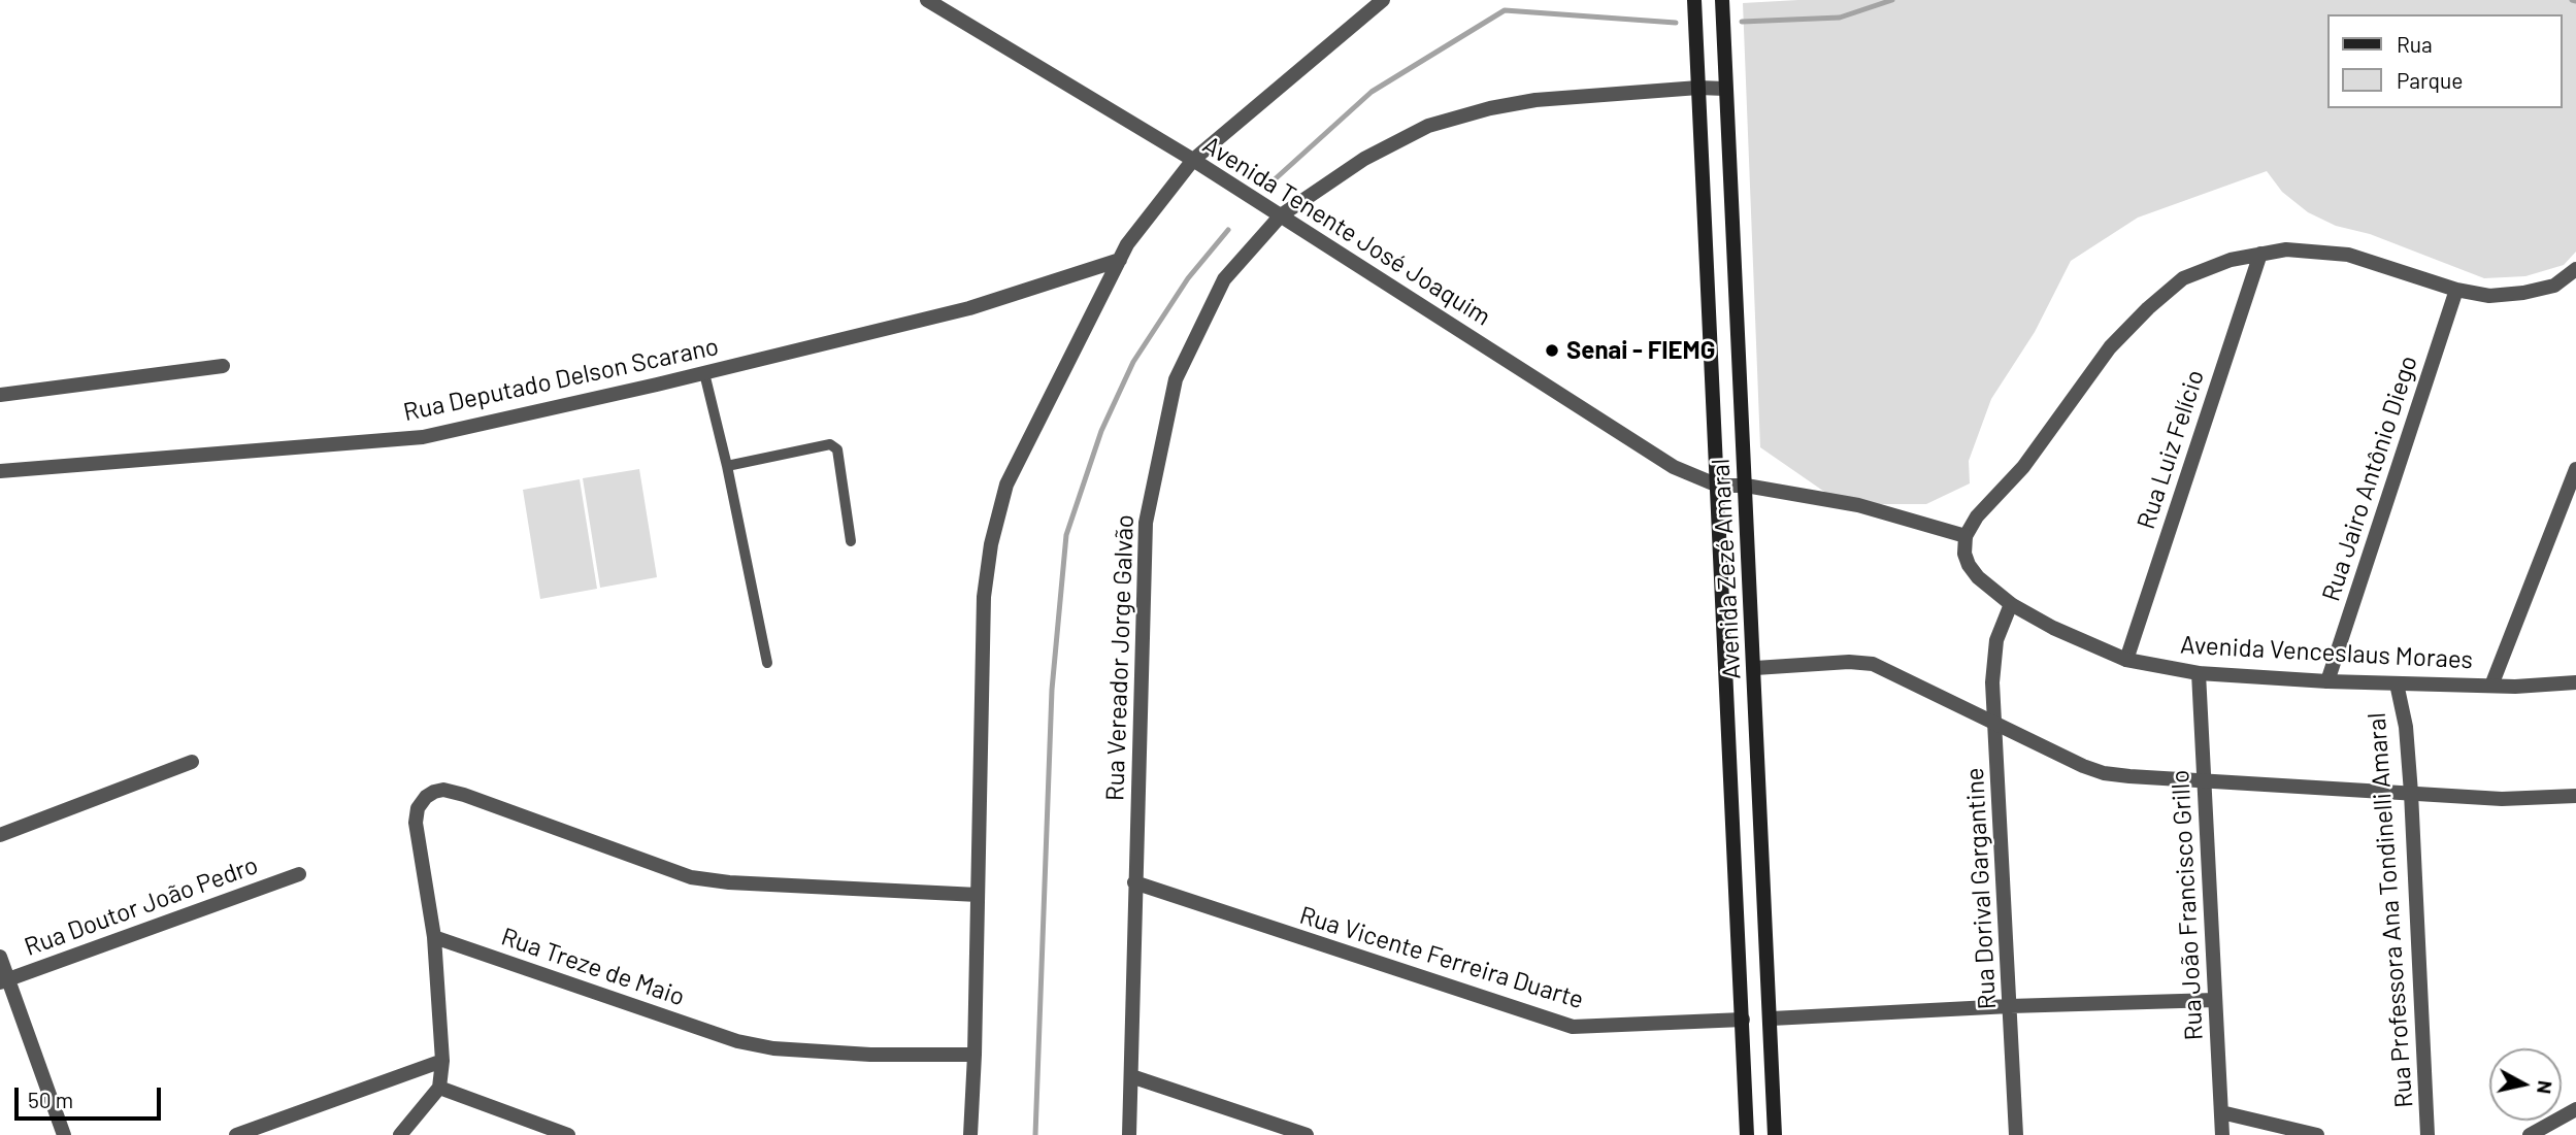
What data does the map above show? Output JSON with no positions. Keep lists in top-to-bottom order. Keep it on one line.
{"streets":{"main road":["Avenida Zezé Amaral"],"street":["Avenida Tenente José Joaquim","Rua Deputado Delson Scarano","Rua Luiz Felício","Rua Jairo Antônio Diego","Avenida Venceslaus Moraes","Rua Vereador Jorge Galvão","Rua Dorival Gargantine","Rua João Francisco Grillo","Rua Doutor João Pedro","Rua Professora Ana Tondinelli Amaral","Rua Vicente Ferreira Duarte","Rua Treze de Maio"]},"crossings":[["Avenida Tenente José Joaquim","Avenida Zezé Amaral"],["Avenida Tenente José Joaquim","Rua Vereador Jorge Galvão"],["Rua Luiz Felício","Avenida Venceslaus Moraes"],["Rua Jairo Antônio Diego","Avenida Venceslaus Moraes"],["Avenida Zezé Amaral","Rua Vereador Jorge Galvão"],["Avenida Zezé Amaral","Rua Vicente Ferreira Duarte"],["Avenida Venceslaus Moraes","Rua Dorival Gargantine"],["Avenida Venceslaus Moraes","Rua João Francisco Grillo"],["Avenida Venceslaus Moraes","Rua Professora Ana Tondinelli Amaral"],["Rua Vereador Jorge Galvão","Rua Vicente Ferreira Duarte"]],"places":["Senai - FIEMG"],"legend":["Rua","Parque"],"scale_bar":"50 m","north":"right"}
